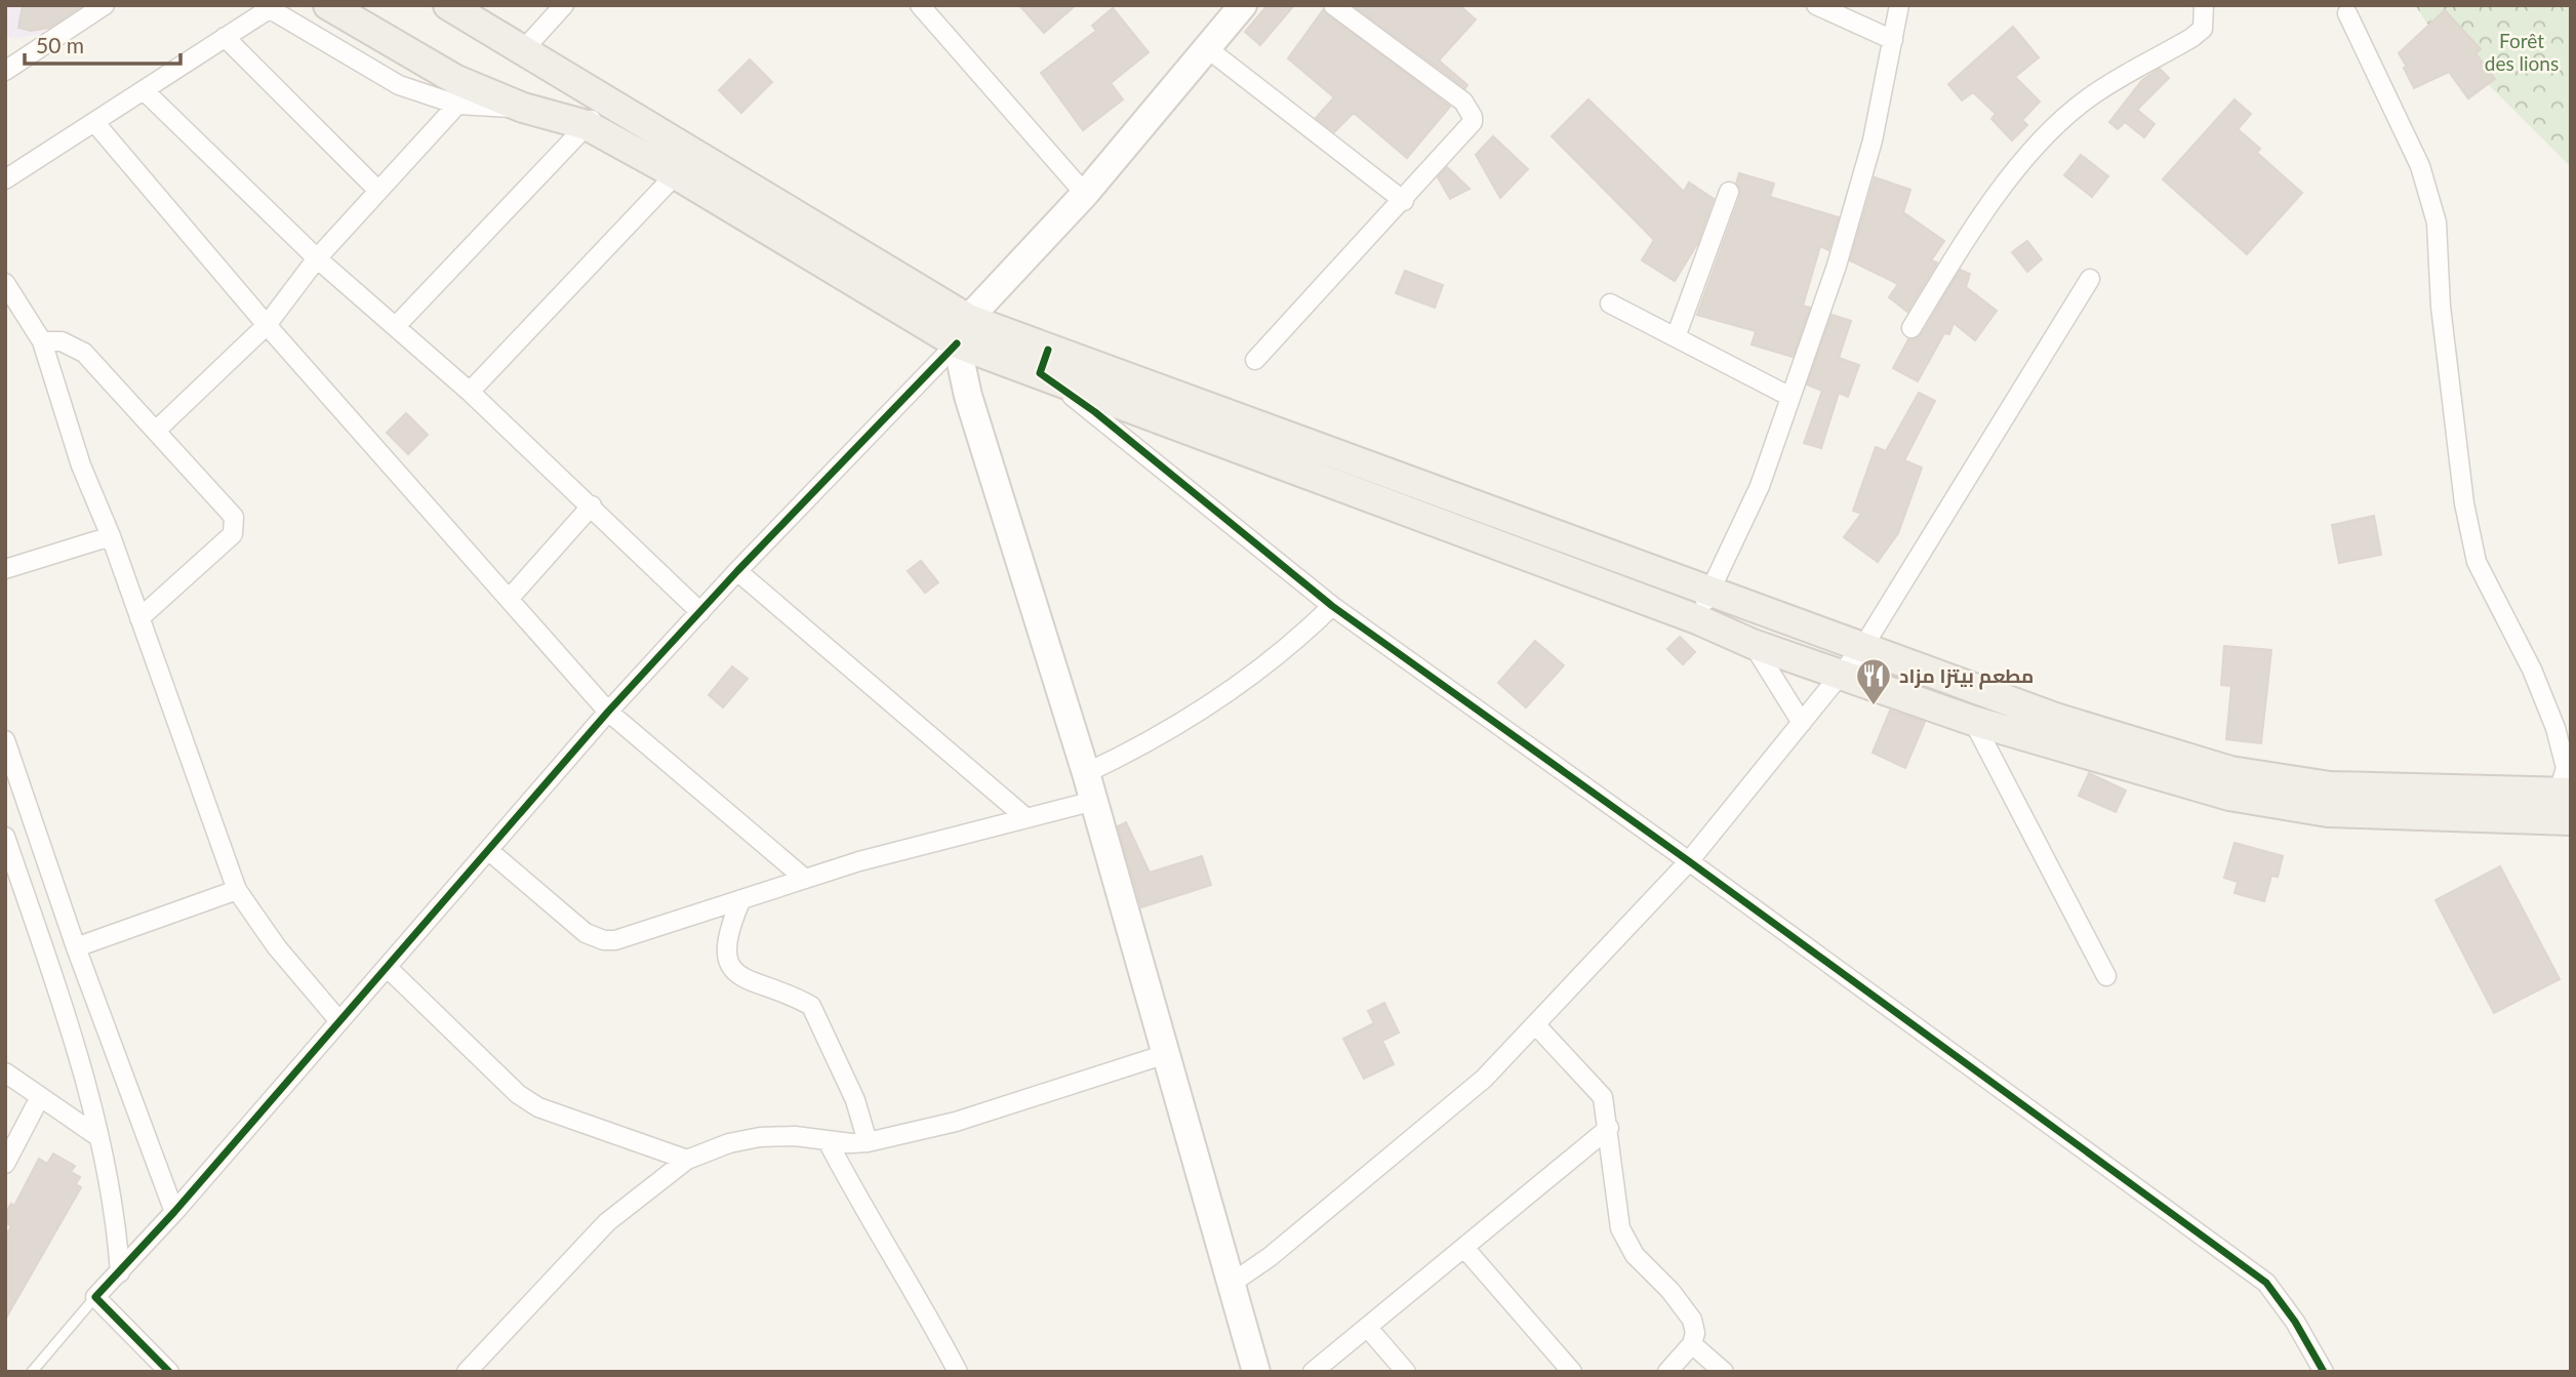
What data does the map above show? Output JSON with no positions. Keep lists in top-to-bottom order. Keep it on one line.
{"parks":["Forêt des lions"],"places":{"restaurant":["مطعم بيتزا مزاد"]},"scale_bar":"50 m"}
